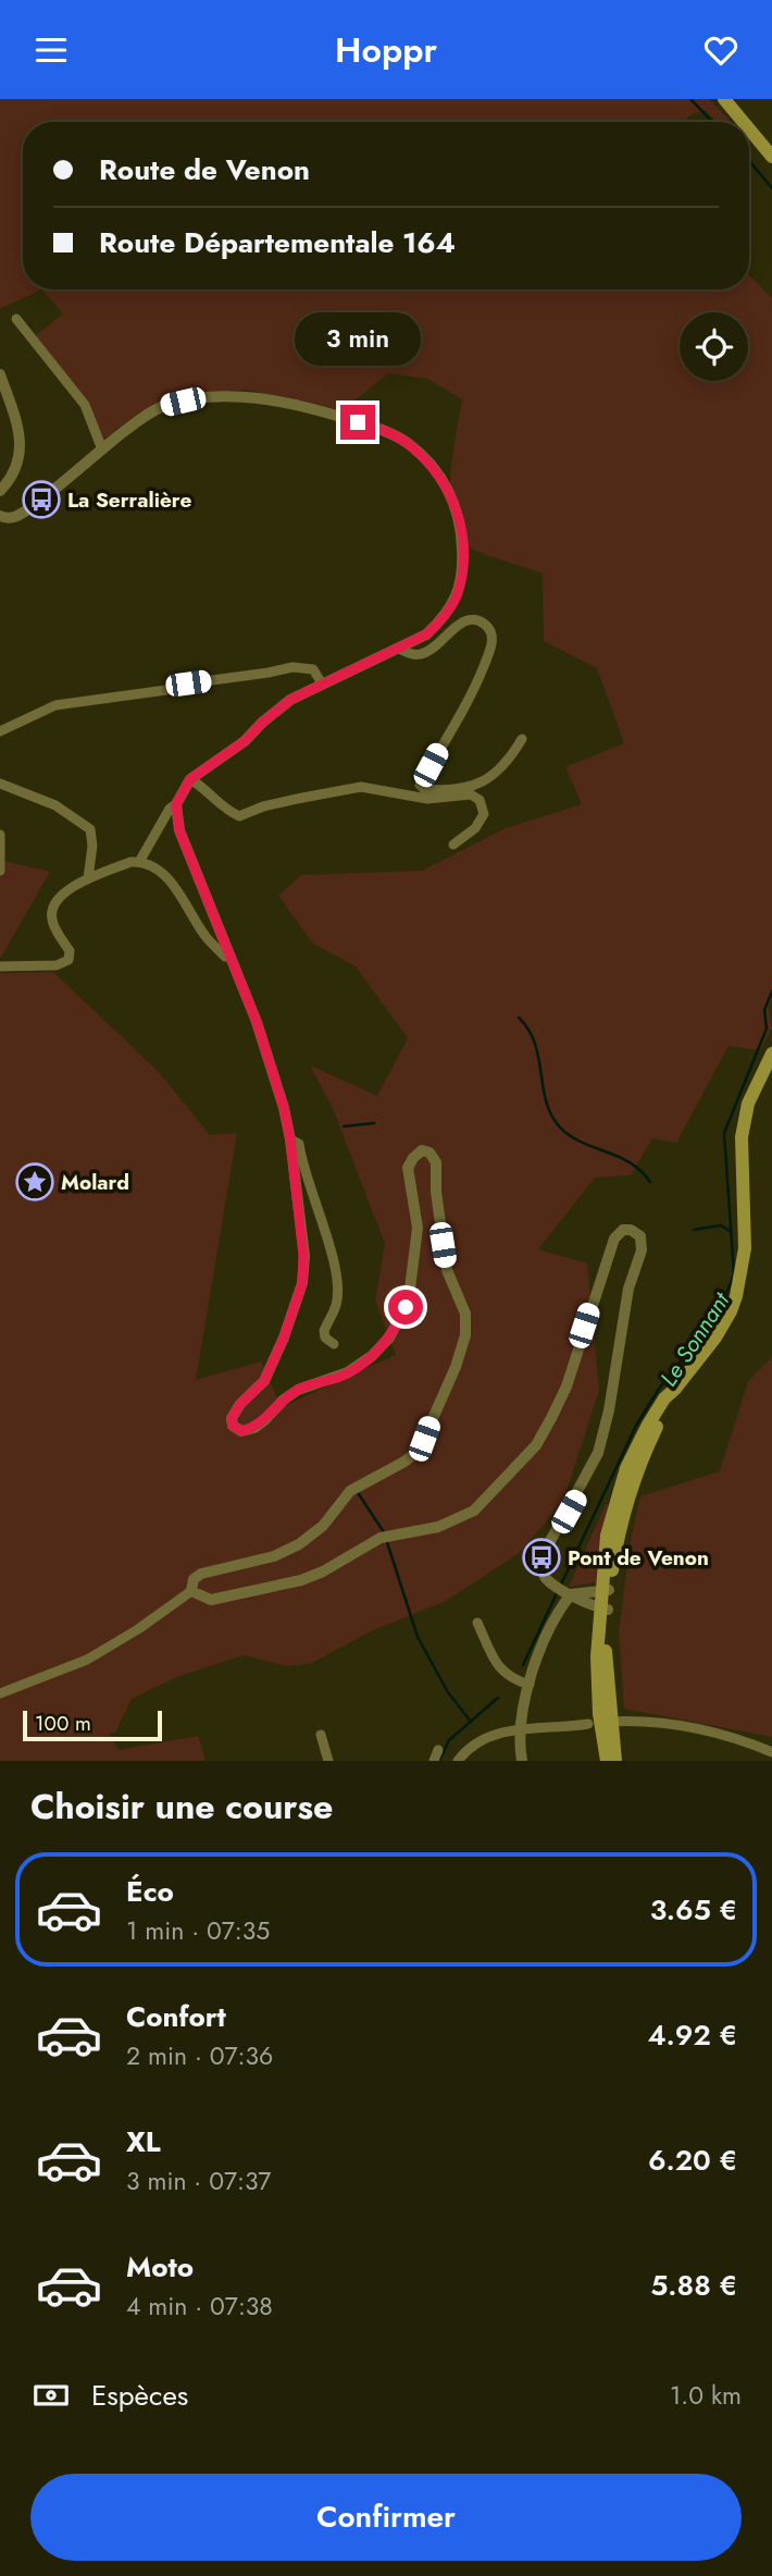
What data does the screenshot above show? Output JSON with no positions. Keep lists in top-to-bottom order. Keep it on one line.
{"water":["Le Sonnant"],"places":{"bus stop":["La Serralière","Pont de Venon"],"place":["Molard"]},"scale_bar":"100 m","page":{"header":"Hoppr","banner":["Route de Venon","Route Départementale 164"],"bubble":"3 min","scale":"100 m","heading":"Choisir une course","list":[{"name":"Éco","note":"1 min · 07:35","value":"3.65 €"},{"name":"Confort","note":"2 min · 07:36","value":"4.92 €"},{"name":"XL","note":"3 min · 07:37","value":"6.20 €"},{"name":"Moto","note":"4 min · 07:38","value":"5.88 €"}],"pay":["Espèces","1.0 km"],"buttons":"Confirmer"}}
